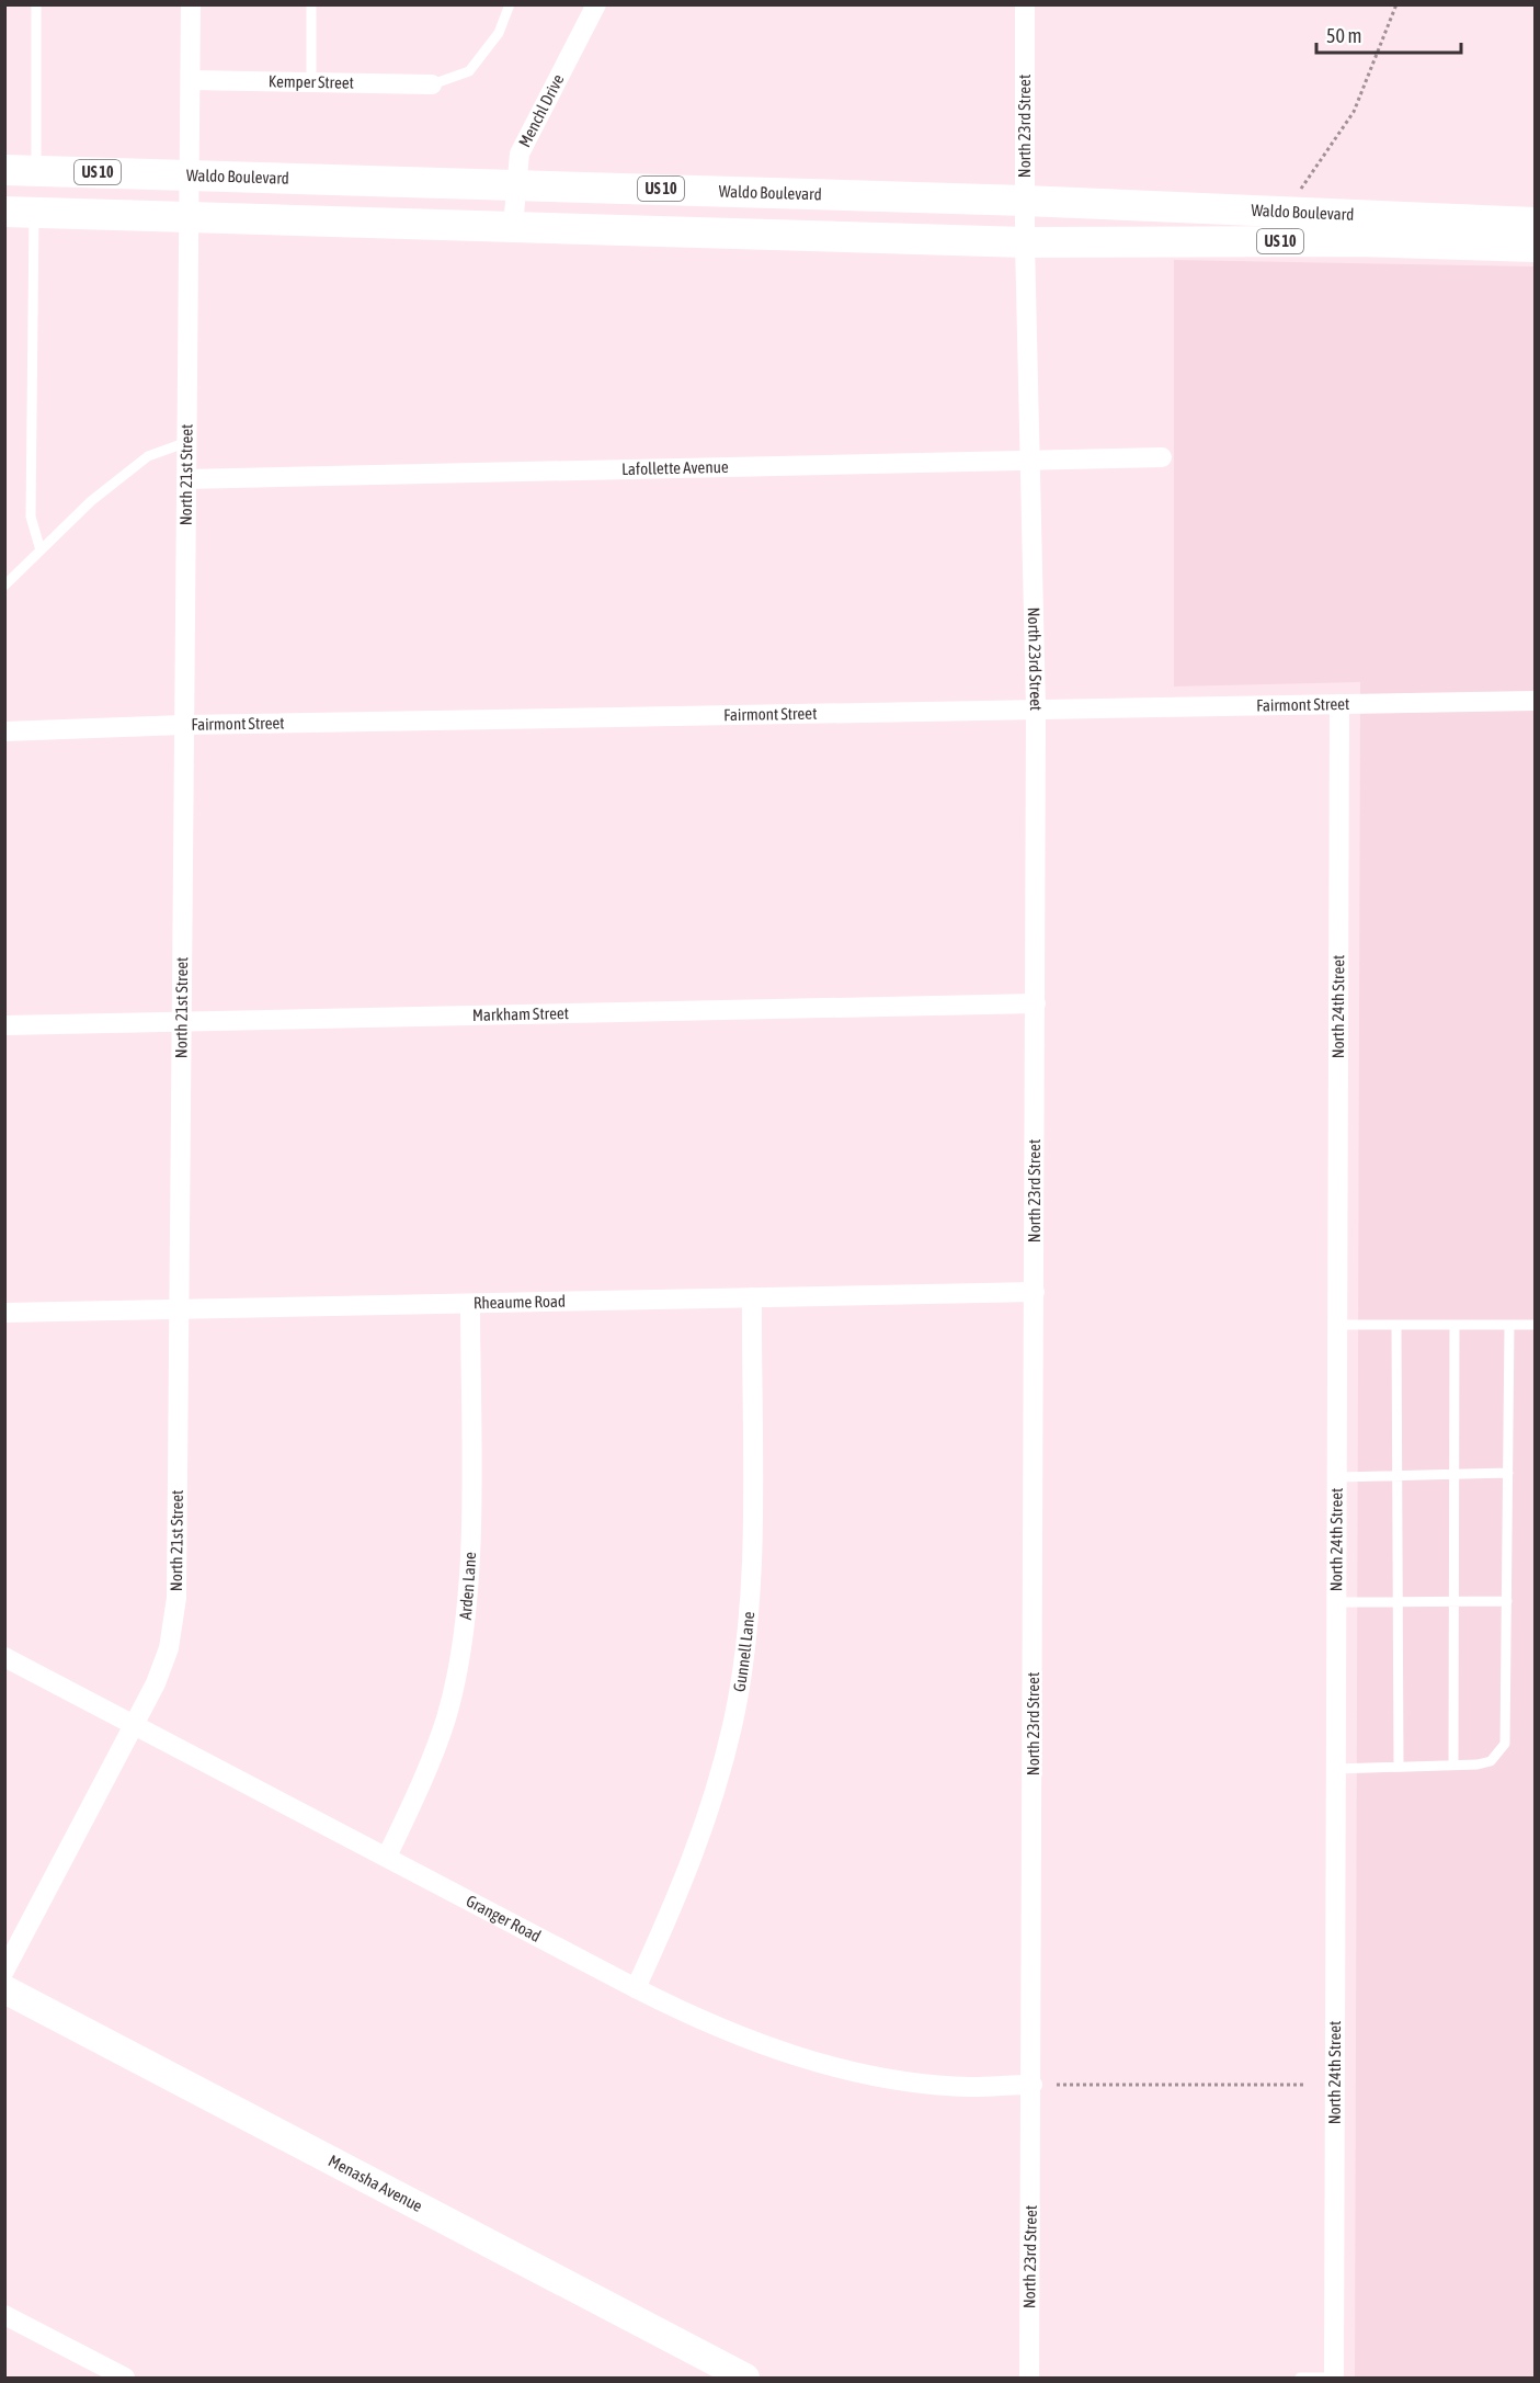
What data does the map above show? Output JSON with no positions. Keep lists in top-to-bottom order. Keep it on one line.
{"streets":{"main road":["US 10","Waldo Boulevard"],"street":["Kemper Street","Menchl Drive","North 23rd Street","Lafollette Avenue","North 21st Street","Fairmont Street","North 24th Street","Markham Street","Rheaume Road","Arden Lane","Gunnell Lane","Granger Road","Menasha Avenue"]},"crossings":[["Kemper Street","North 21st Street"],["Menchl Drive","Waldo Boulevard"],["North 23rd Street","Waldo Boulevard"],["North 23rd Street","Lafollette Avenue"],["North 23rd Street","Fairmont Street"],["North 23rd Street","Markham Street"],["North 23rd Street","Rheaume Road"],["North 23rd Street","Granger Road"],["Waldo Boulevard","North 21st Street"],["Lafollette Avenue","North 21st Street"],["North 21st Street","Fairmont Street"],["North 21st Street","Markham Street"],["North 21st Street","Rheaume Road"],["North 21st Street","Granger Road"],["Fairmont Street","North 24th Street"],["Rheaume Road","Arden Lane"],["Rheaume Road","Gunnell Lane"],["Arden Lane","Granger Road"],["Gunnell Lane","Granger Road"]],"scale_bar":"50 m"}
